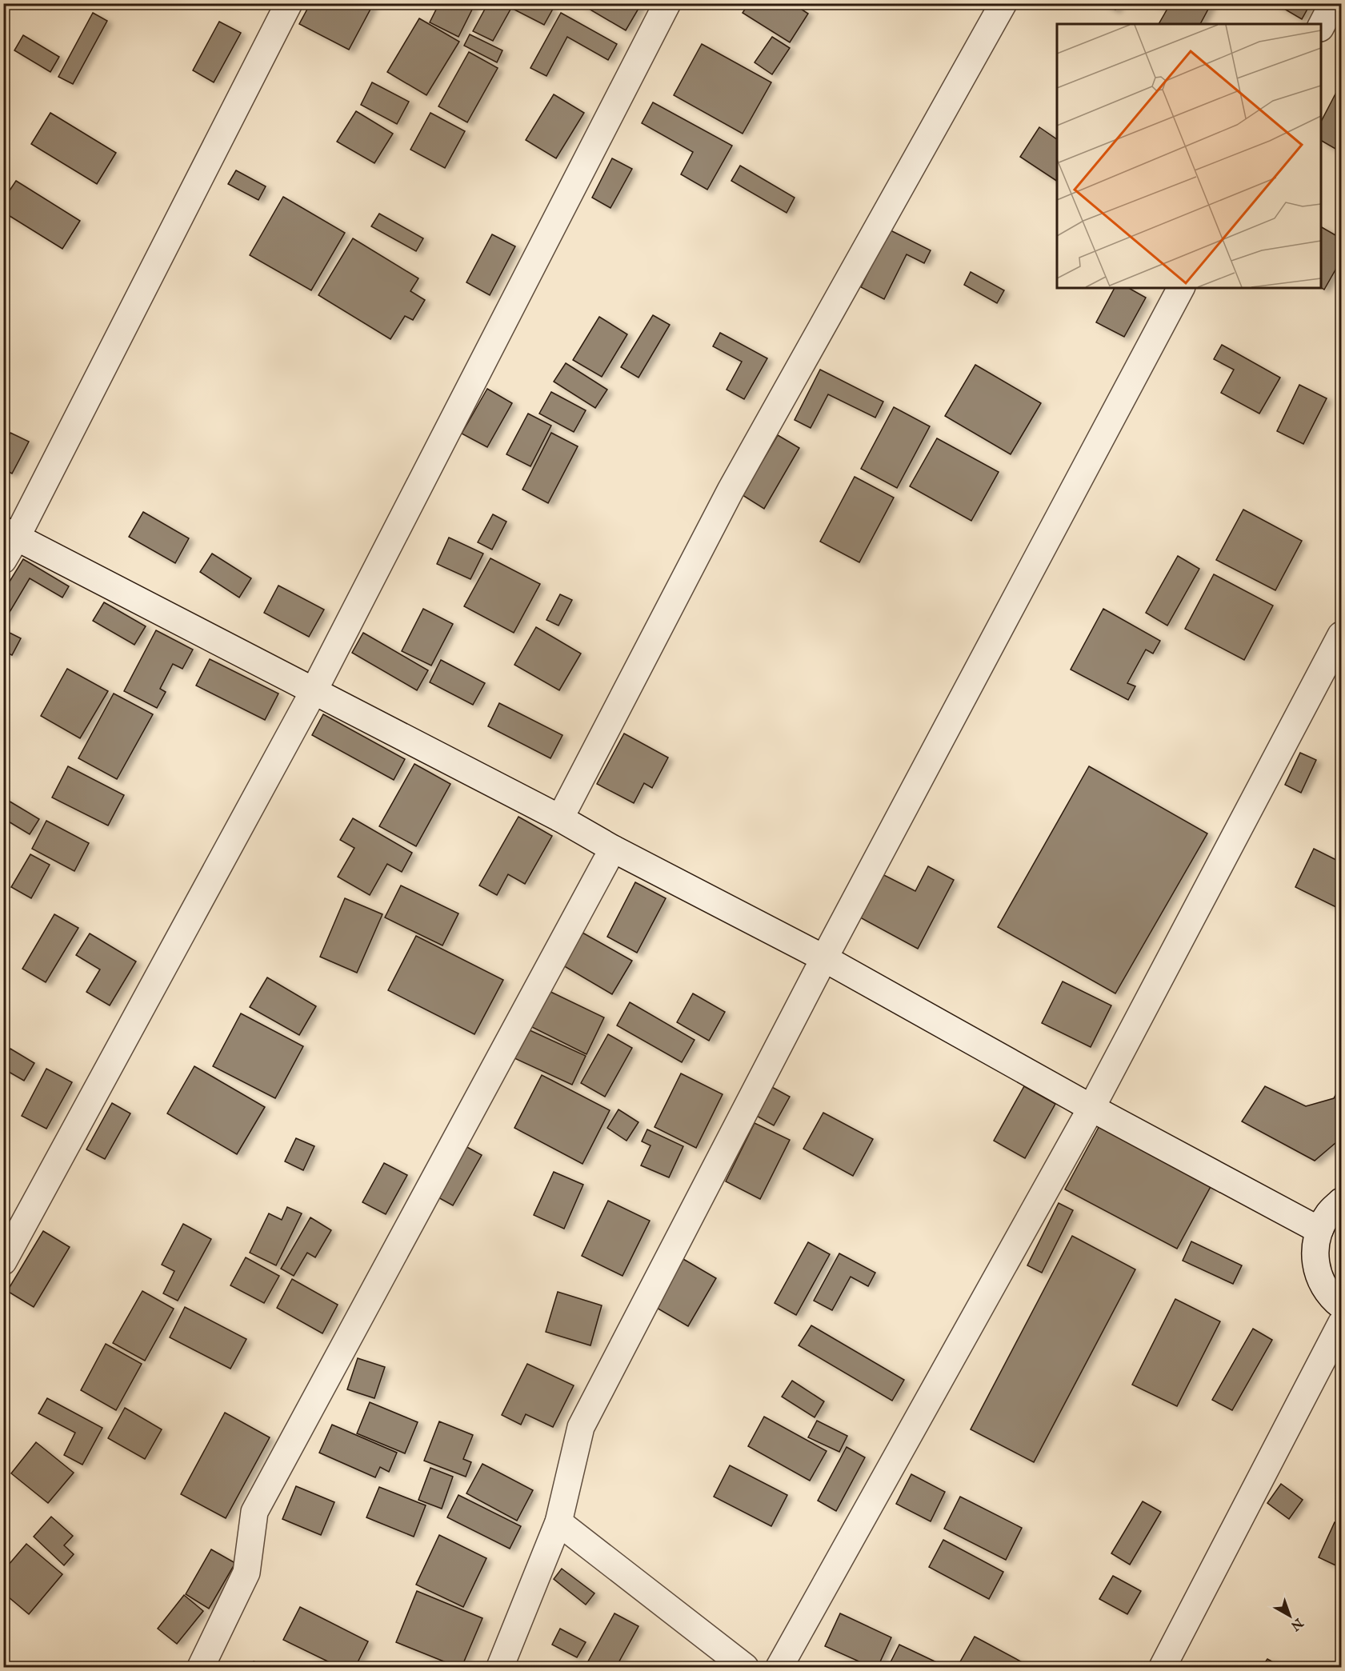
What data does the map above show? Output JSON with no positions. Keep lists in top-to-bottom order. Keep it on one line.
{"north":"bottom right"}
